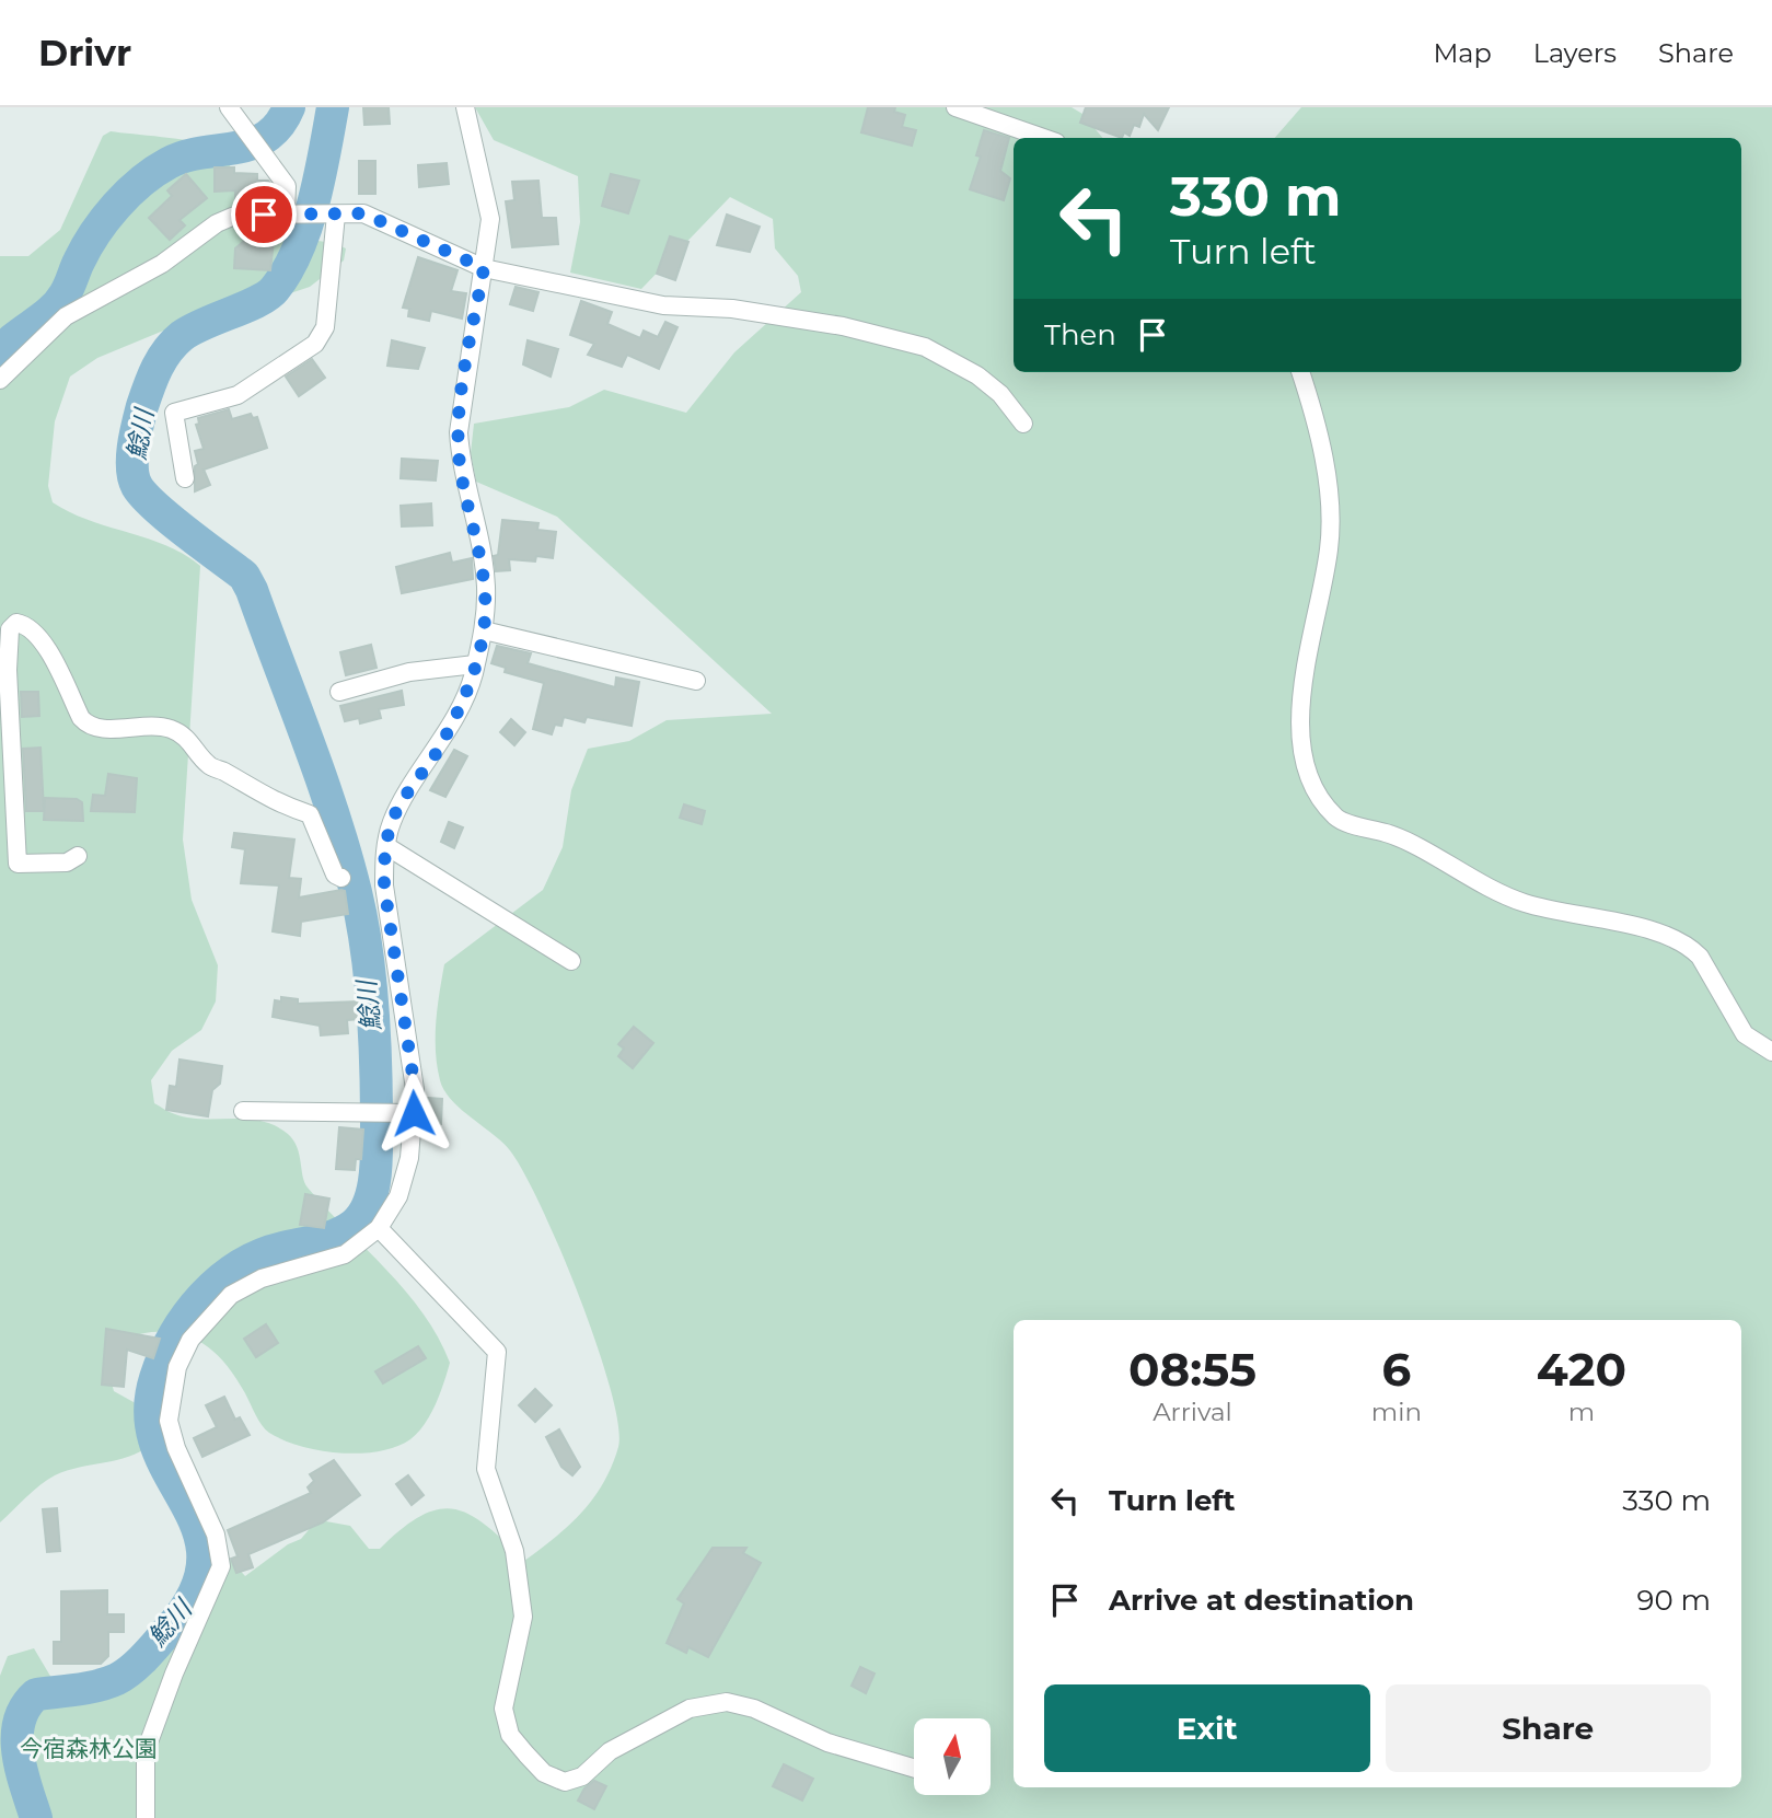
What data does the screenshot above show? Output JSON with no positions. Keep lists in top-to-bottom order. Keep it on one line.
{"water":["鯰川"],"parks":["今宿森林公園"],"north":"top","page":{"header":"Drivr","nav":["Map","Layers","Share"],"turn":["330 m","Turn left"],"then":"Then","eta":["08:55","Arrival","6","min","420","m"],"list":[{"name":"Turn left","value":"330 m"},{"name":"Arrive at destination","value":"90 m"}],"buttons":["Exit","Share"]}}
